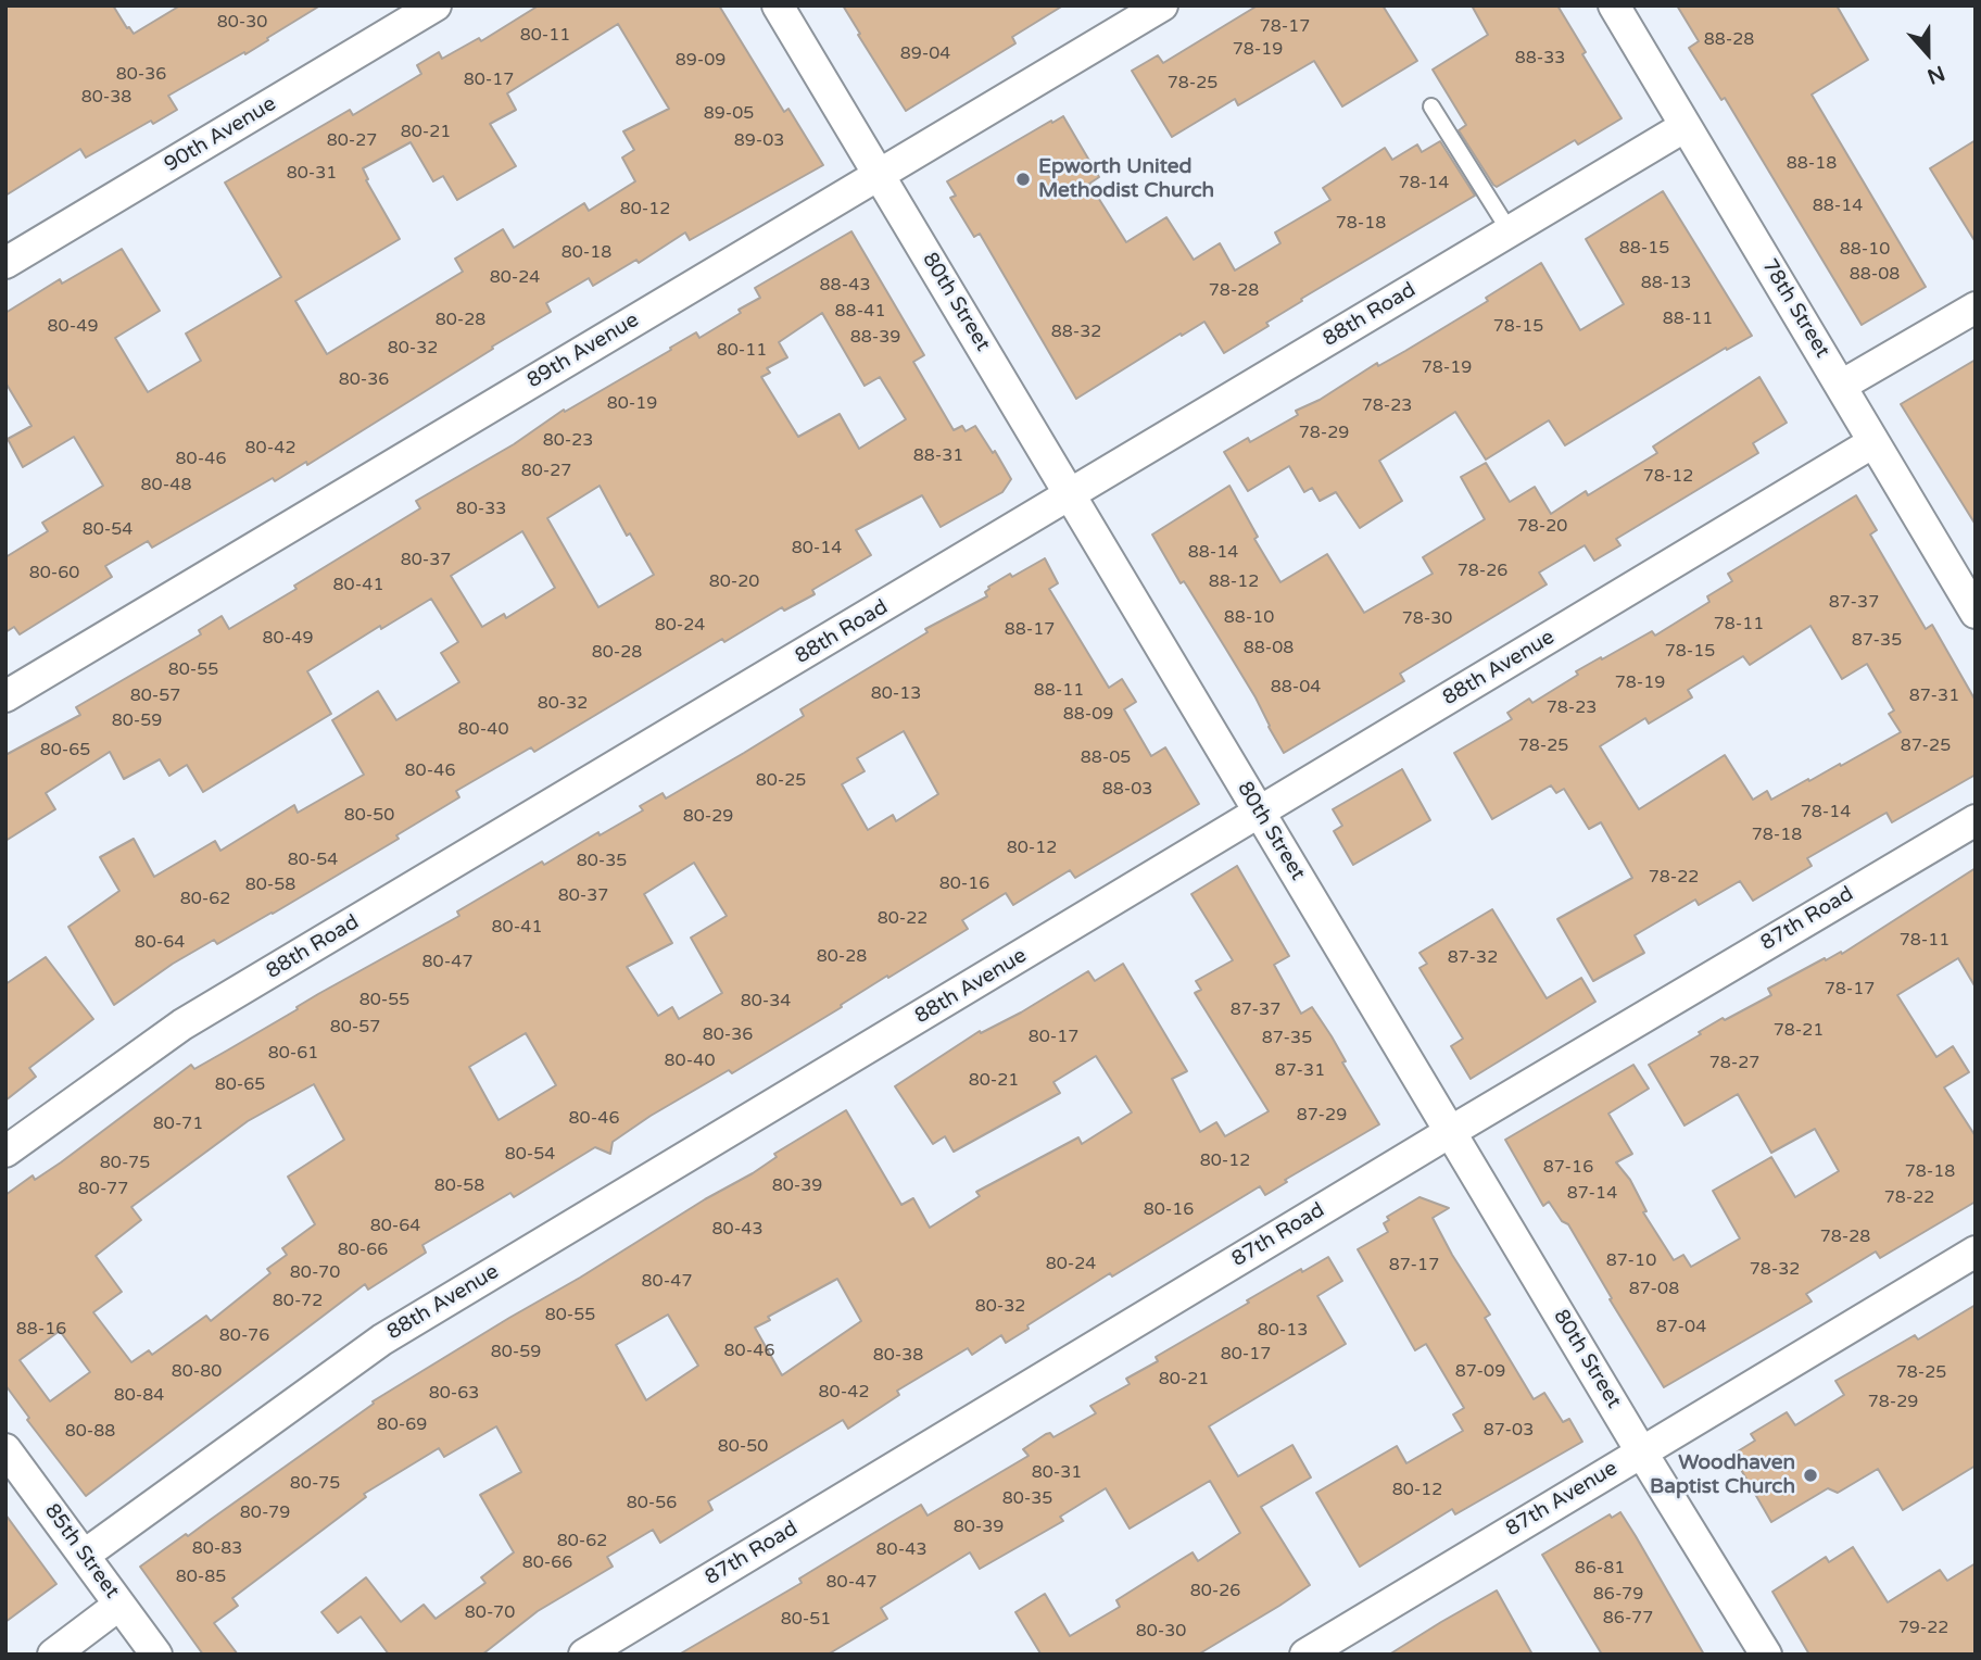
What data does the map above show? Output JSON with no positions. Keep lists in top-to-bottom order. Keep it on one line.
{"streets":{"street":["90th Avenue","80th Street","78th Street","88th Road","89th Avenue","88th Avenue","87th Road","87th Avenue","85th Street"]},"crossings":[["80th Street","88th Road"],["80th Street","89th Avenue"],["80th Street","88th Avenue"],["80th Street","87th Road"],["80th Street","87th Avenue"],["78th Street","88th Road"],["78th Street","88th Avenue"],["88th Avenue","85th Street"]],"places":["Epworth United Methodist Church","Woodhaven Baptist Church"],"house_numbers":["80-30","78-17","80-11","88-28","78-19","89-04","88-33","89-09","80-36","80-17","78-25","80-38","89-05","80-21","80-27","89-03","88-18","80-31","78-14","88-14","80-12","78-18","88-15","88-10","80-18","88-08","80-24","88-13","88-43","78-28","88-41","88-11","80-28","80-49","78-15","88-32","88-39","80-32","80-11","78-19","80-36","80-19","78-23","78-29","80-23","80-42","88-31","80-46","80-27","78-12","80-48","80-33","78-20","80-54","80-14","88-14","80-37","78-26","80-60","80-20","88-12","80-41","87-37","88-10","78-30","78-11","80-24","88-17","80-49","87-35","88-08","78-15","80-28","80-55","78-19","88-04","88-11","80-13","80-57","87-31","80-32","78-23","88-09","80-59","80-40","78-25","87-25","80-65","88-05","80-46","80-25","88-03","78-14","80-50","80-29","78-18","80-12","80-54","80-35","78-22","80-16","80-58","80-37","80-62","80-22","80-41","78-11","80-64","80-28","87-32","80-47","78-17","80-55","80-34","87-37","80-57","78-21","80-36","80-17","87-35","80-61","80-40","78-27","87-31","80-21","80-65","87-29","80-46","80-71","80-54","80-12","80-75","87-16","78-18","80-58","80-39","80-77","87-14","78-22","80-16","80-64","80-43","78-28","80-66","87-10","80-24","87-17","78-32","80-70","80-47","87-08","80-72","80-32","80-55","87-04","88-16","80-13","80-76","80-46","80-59","80-17","80-38","80-80","87-09","78-25","80-21","80-42","80-63","80-84","78-29","80-69","87-03","80-88","80-50","80-31","80-75","80-12","80-35","80-56","80-79","80-39","80-62","80-83","80-43","80-66","86-81","80-85","80-47","80-26","86-79","80-70","86-77","80-51","79-22","80-30"],"north":"bottom"}
